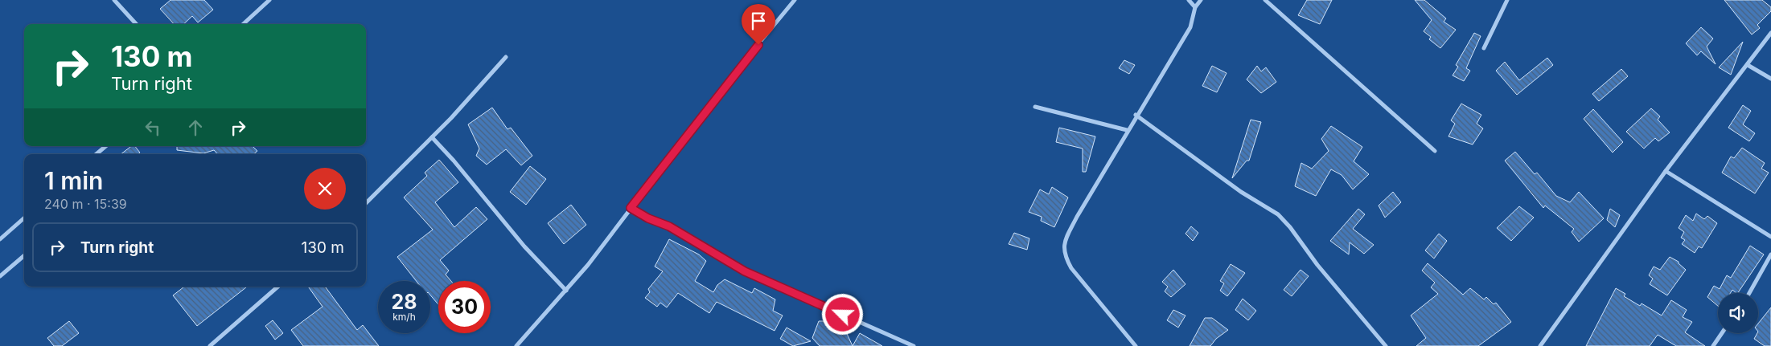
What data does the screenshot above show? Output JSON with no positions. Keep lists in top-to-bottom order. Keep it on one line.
{"page":{"turn":["130 m","Turn right"],"heading":["1 min","240 m · 15:39"],"list":[{"name":"Turn right","value":"130 m"}],"speed":"28 km/h","limit":"30"}}
